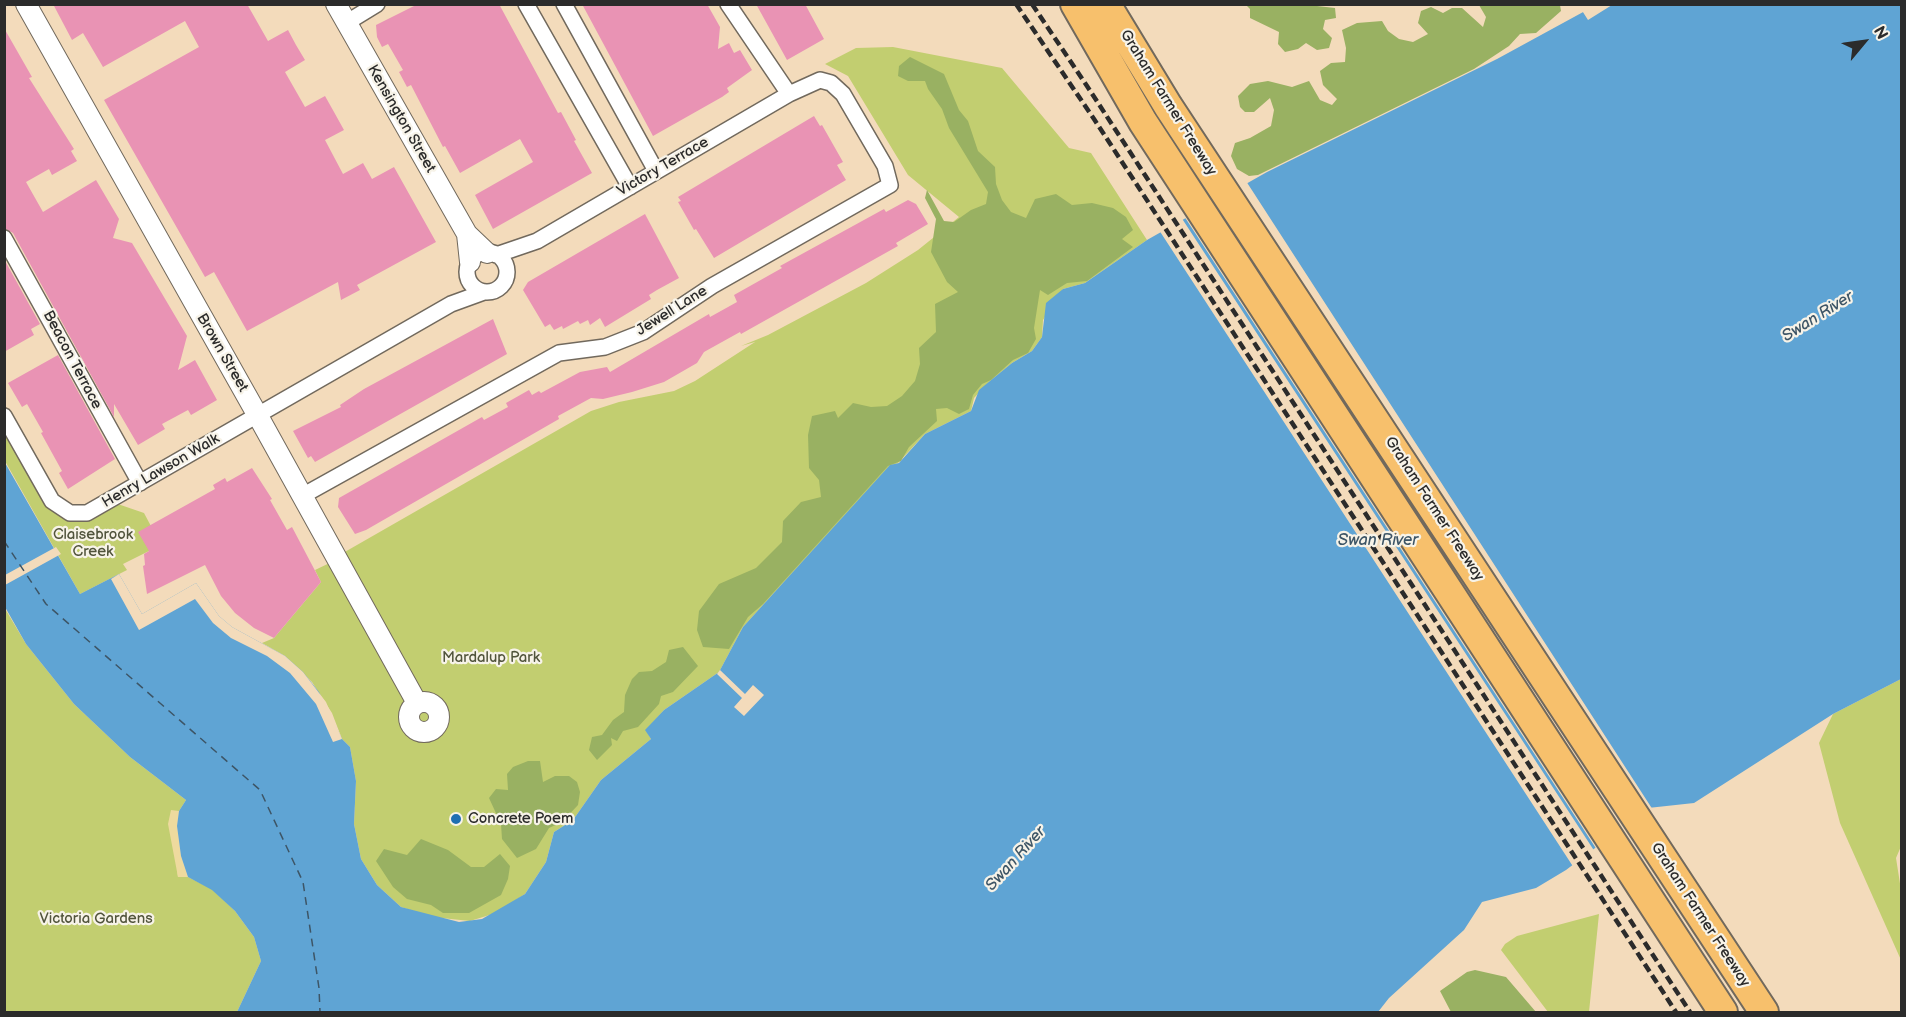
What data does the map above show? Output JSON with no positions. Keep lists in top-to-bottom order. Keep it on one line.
{"streets":{"highway":["Graham Farmer Freeway"],"street":["Kensington Street","Victory Terrace","Jewell Lane","Brown Street","Beacon Terrace","Henry Lawson Walk"]},"crossings":[["Kensington Street","Victory Terrace"],["Victory Terrace","Jewell Lane"],["Jewell Lane","Brown Street"],["Brown Street","Henry Lawson Walk"],["Beacon Terrace","Henry Lawson Walk"]],"water":["Swan River"],"parks":["Claisebrook Creek","Mardalup Park","Victoria Gardens"],"places":["Concrete Poem"],"north":"top right"}
